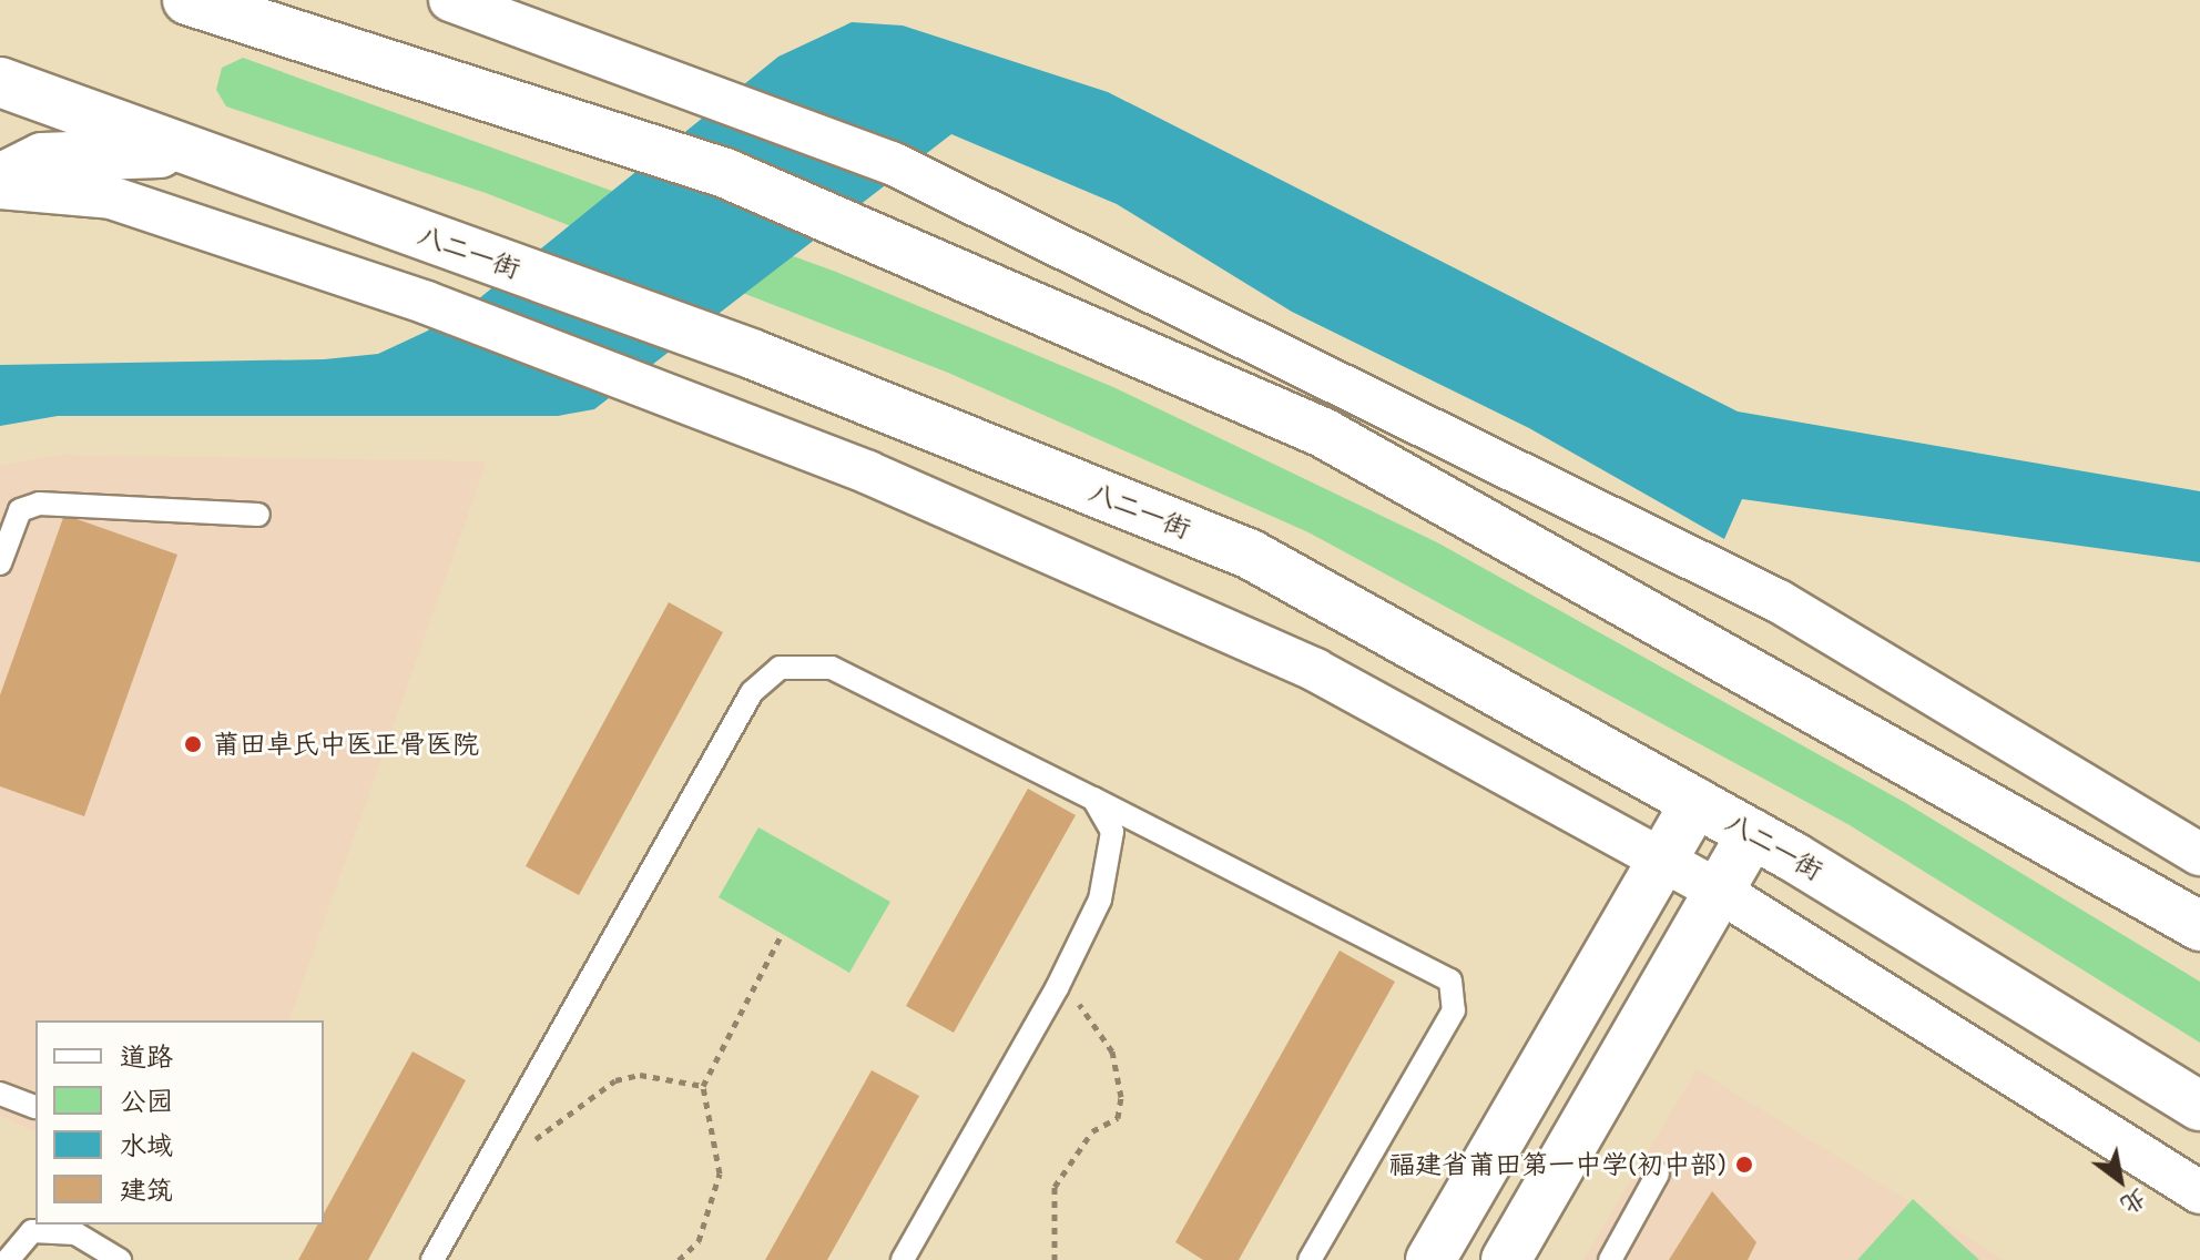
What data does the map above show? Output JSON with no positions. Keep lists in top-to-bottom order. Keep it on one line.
{"streets":{"main road":["八二一街"]},"places":["莆田卓氏中医正骨医院","福建省莆田第一中学(初中部)"],"legend":["道路","公园","水域","建筑"],"north":"bottom right"}
